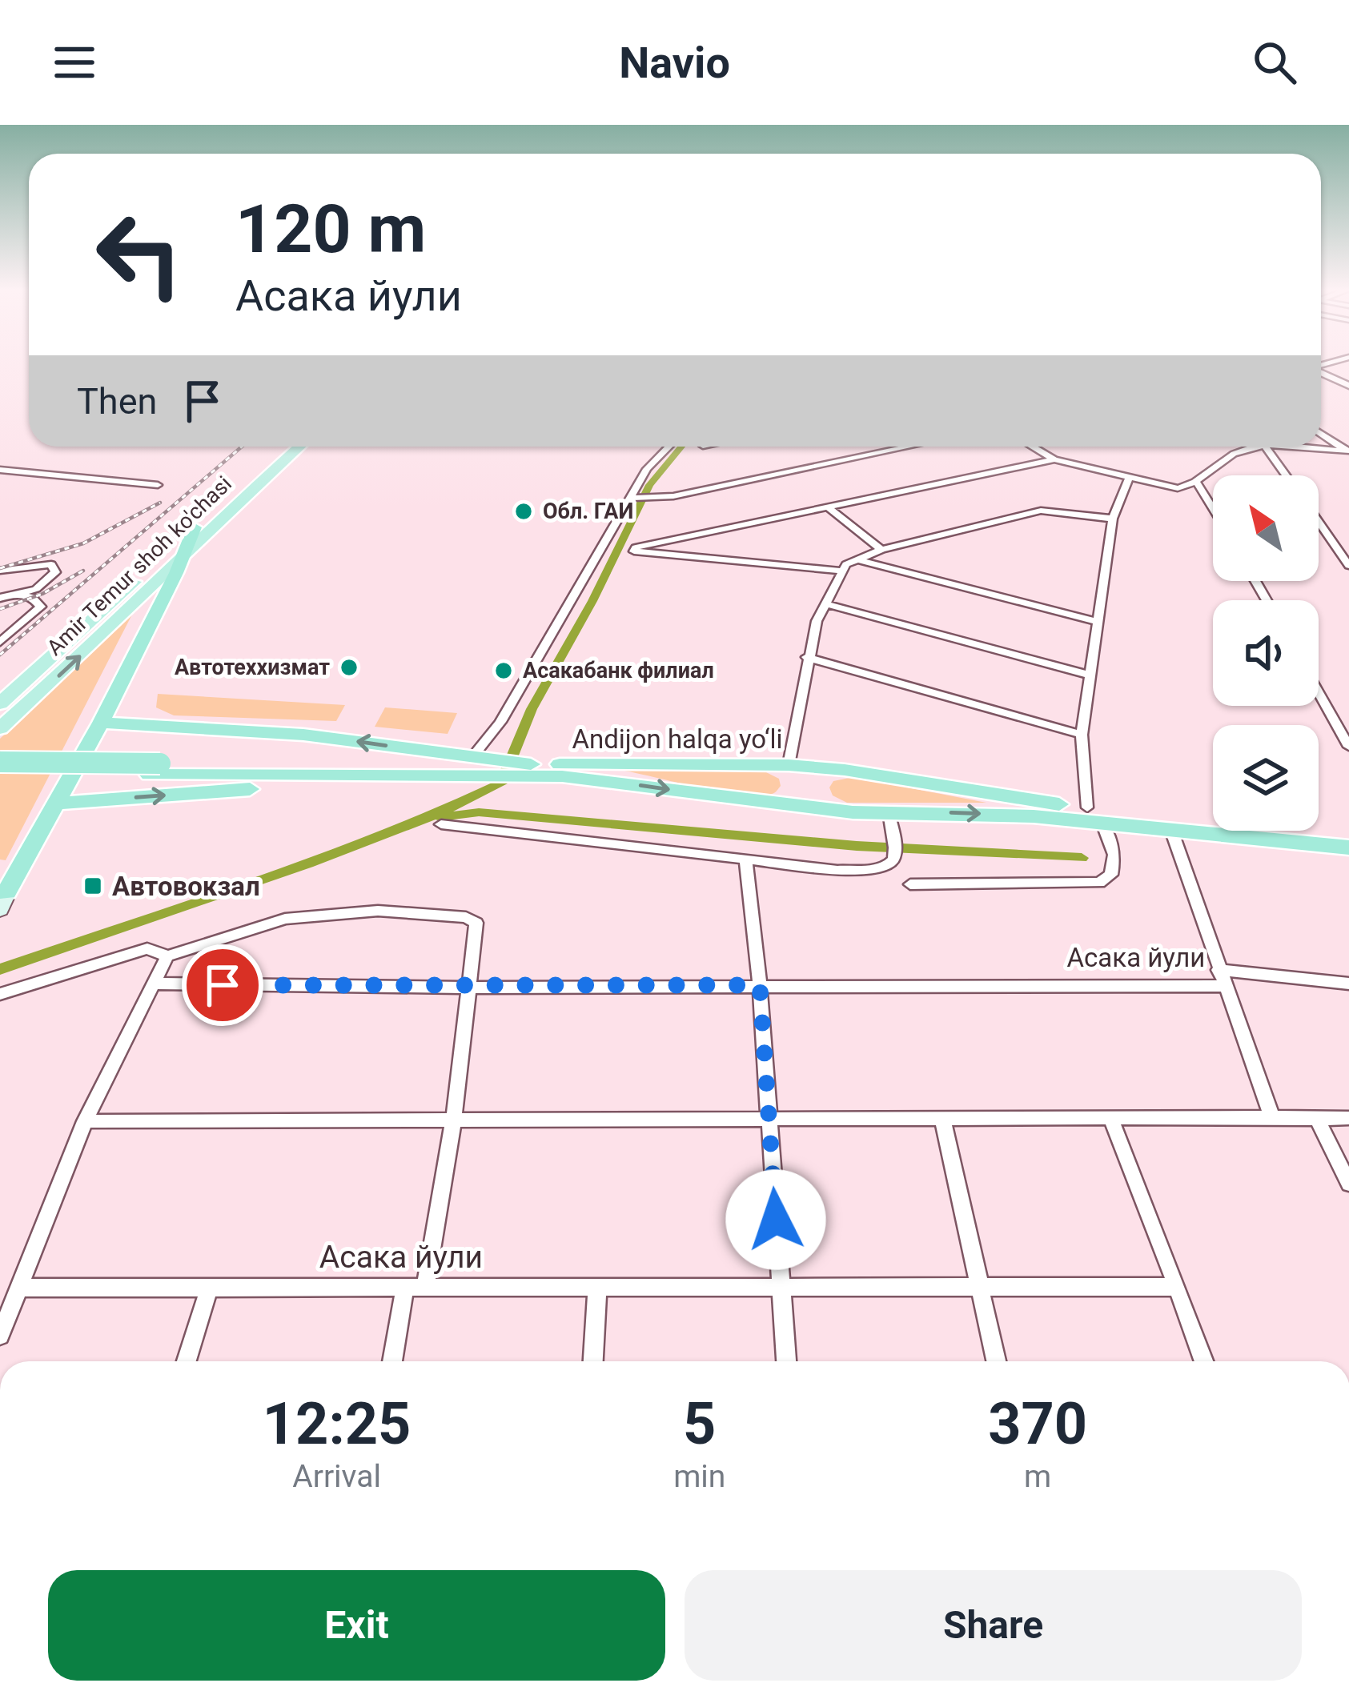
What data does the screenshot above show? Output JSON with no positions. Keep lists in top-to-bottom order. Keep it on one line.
{"streets":{"highway":["Andijon halqa yo‘li"],"main road":["Amir Temur shoh ko'chasi"],"street":["Асака йули"]},"crossings":[["Andijon halqa yo‘li","Асака йули"]],"places":{"other":["Обл. ГАИ","Автотеххизмат","Асакабанк филиал"],"transit":["Автовокзал"]},"north":"top left","page":{"header":"Navio","turn":["120 m","Асака йули"],"then":"Then","eta":["12:25","Arrival","5","min","370","m"],"buttons":["Exit","Share"]}}
